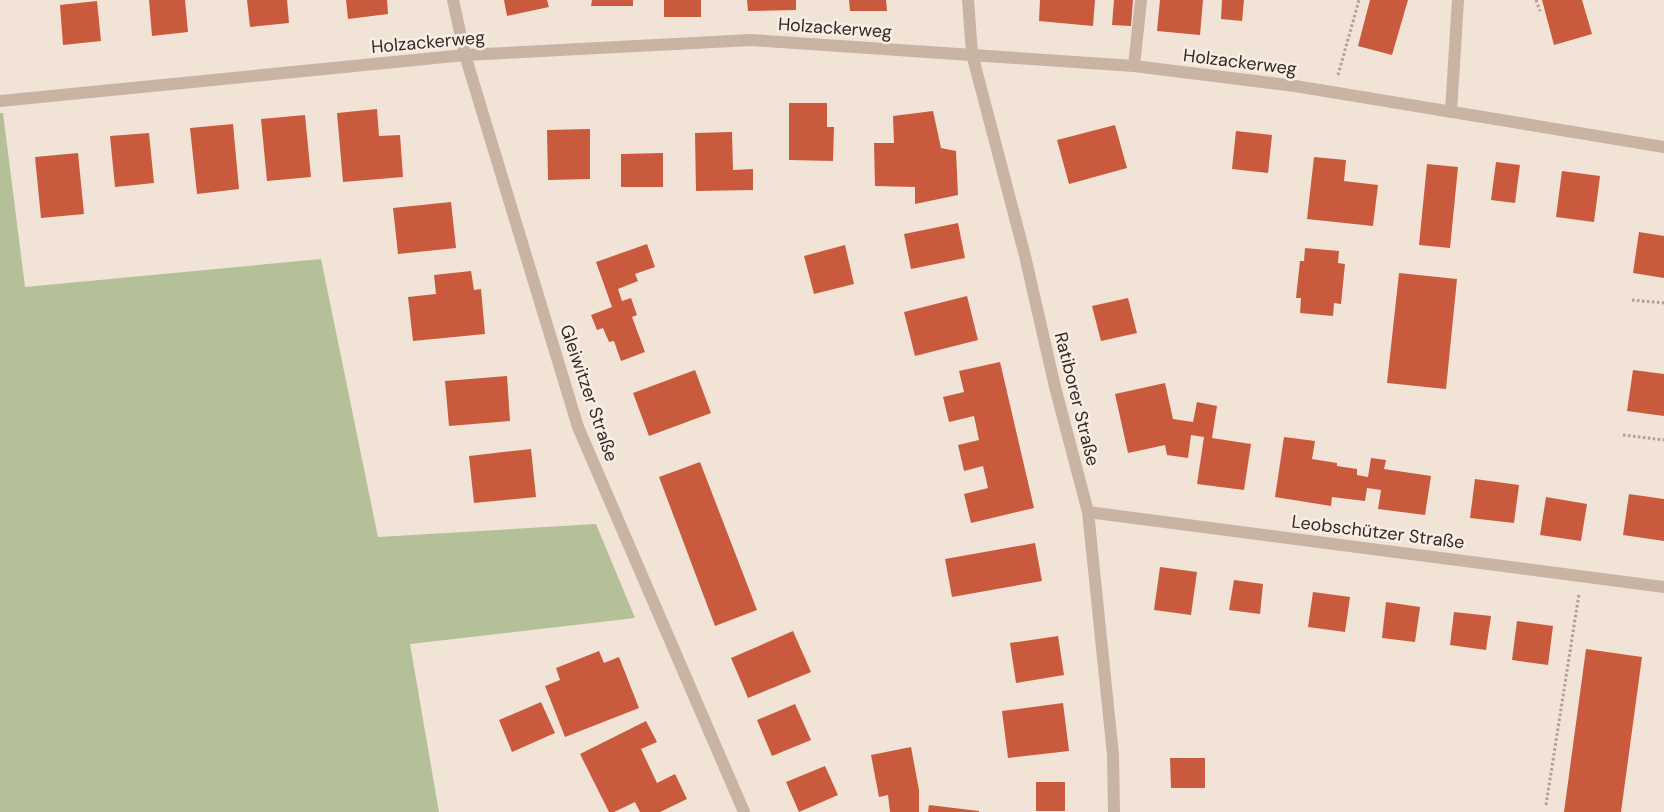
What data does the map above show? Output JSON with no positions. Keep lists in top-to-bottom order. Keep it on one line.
{"streets":{"street":["Holzackerweg","Gleiwitzer Straße","Ratiborer Straße","Leobschützer Straße"]},"crossings":[["Holzackerweg","Gleiwitzer Straße"],["Holzackerweg","Ratiborer Straße"],["Ratiborer Straße","Leobschützer Straße"]]}
